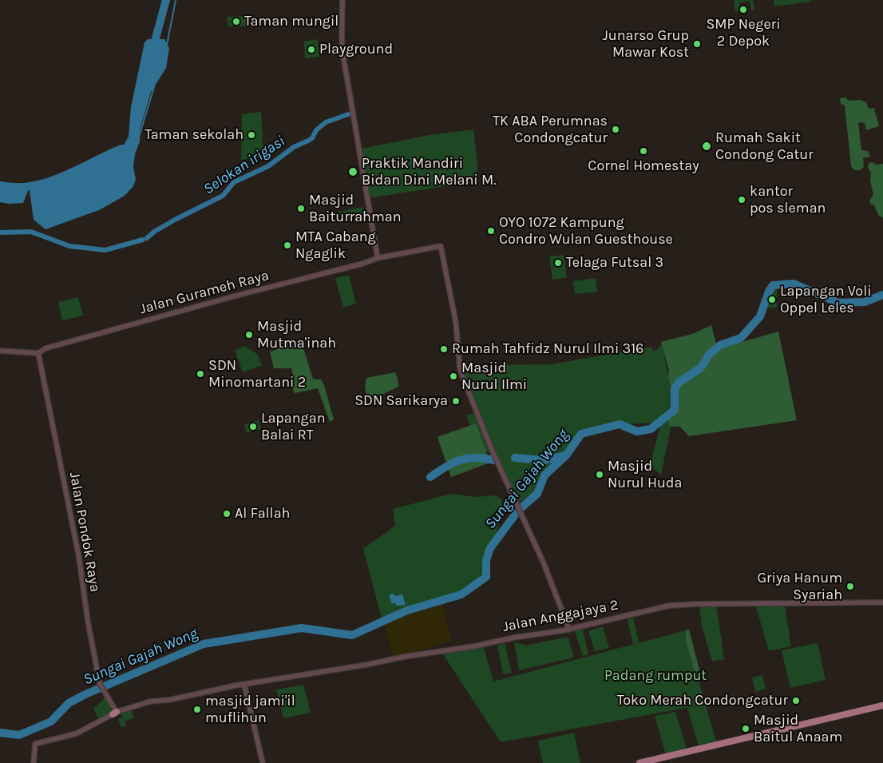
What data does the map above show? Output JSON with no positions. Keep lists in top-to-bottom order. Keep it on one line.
{"streets":{"street":["Jalan Gurameh Raya","Jalan Pondok Raya","Jalan Anggajaya 2"]},"crossings":[["Jalan Gurameh Raya","Jalan Pondok Raya"],["Jalan Gurameh Raya","Jalan Anggajaya 2"],["Jalan Pondok Raya","Jalan Anggajaya 2"]],"water":["Selokan irigasi","Sungai Gajah Wong"],"parks":["Padang rumput"],"places":["SMP Negeri 2 Depok","Taman mungil","Junarso Grup Mawar Kost","Playground","TK ABA Perumnas Condongcatur","Taman sekolah","Rumah Sakit Condong Catur","Cornel Homestay","Praktik Mandiri Bidan Dini Melani M.","kantor pos sleman","Masjid Baiturrahman","OYO 1072 Kampung Condro Wulan Guesthouse","MTA Cabang Ngaglik","Telaga Futsal 3","Lapangan Voli Oppel Leles","Masjid Mutma'inah","Rumah Tahfidz Nurul Ilmi 316","SDN Minomartani 2","Masjid Nurul Ilmi","SDN Sarikarya","Lapangan Balai RT","Masjid Nurul Huda","Al Fallah","Griya Hanum Syariah","Toko Merah Condongcatur","masjid jami'il muflihun","Masjid Baitul Anaam"]}
